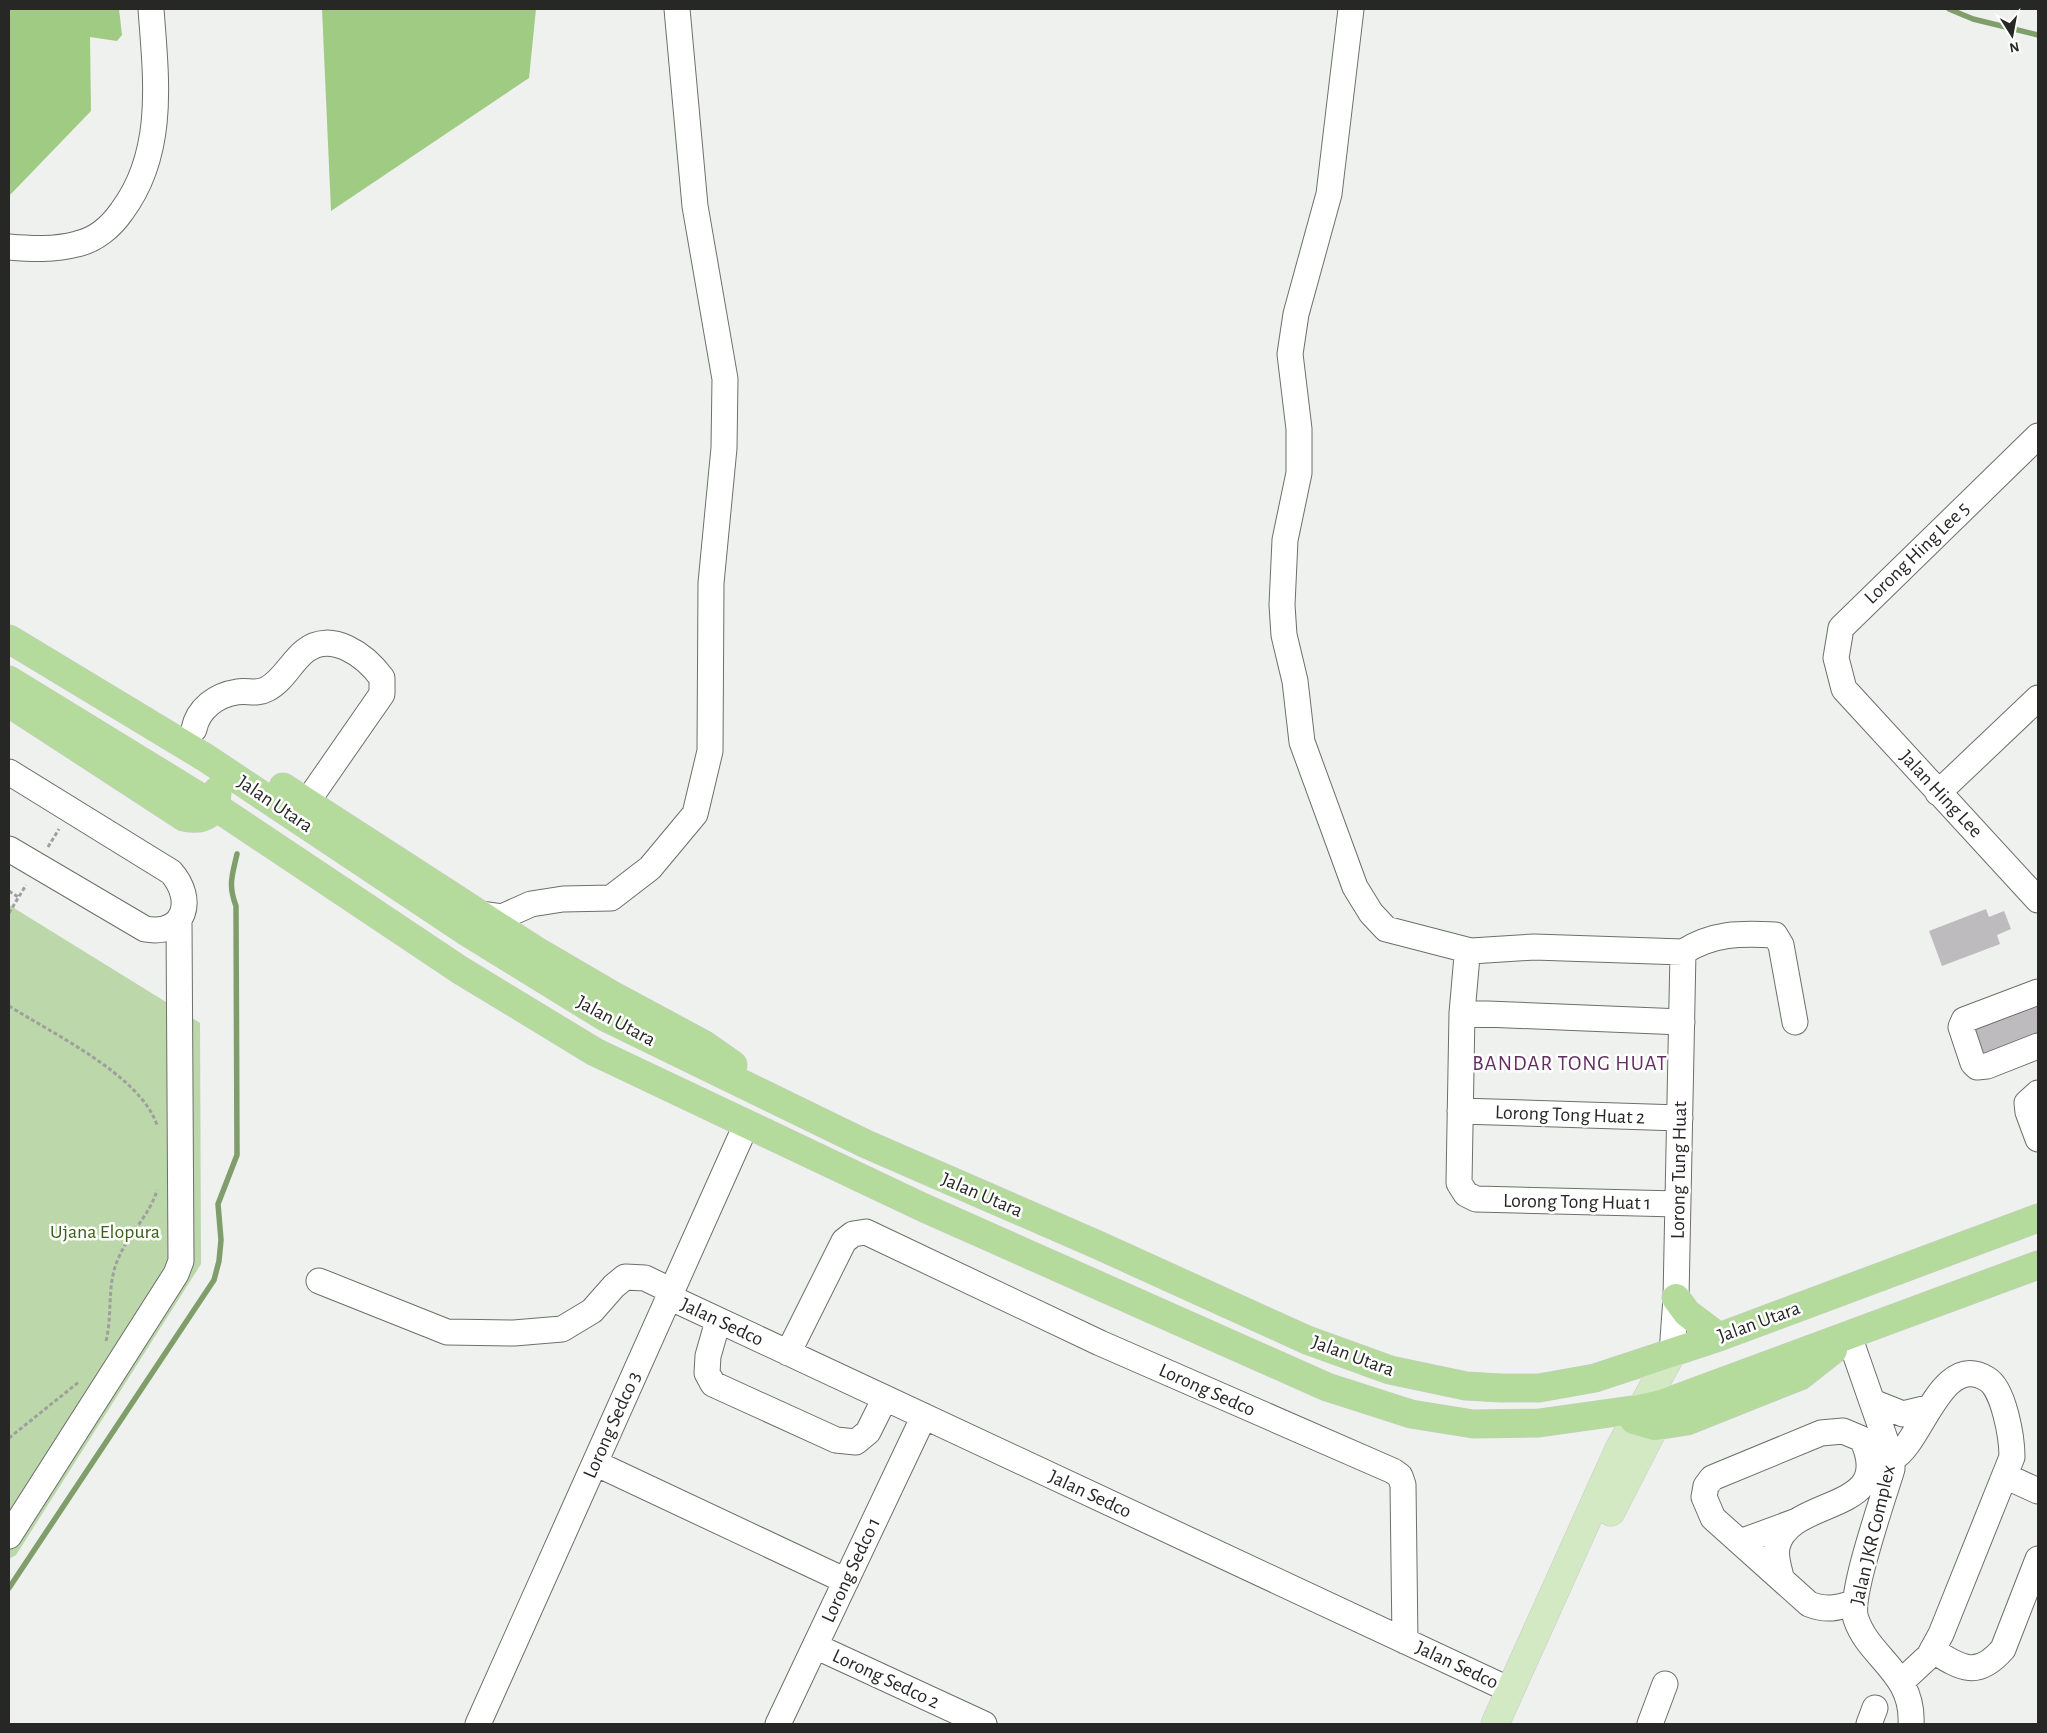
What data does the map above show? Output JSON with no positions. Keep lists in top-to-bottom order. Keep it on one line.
{"streets":{"highway":["Jalan Utara"],"street":["Lorong Hing Lee 5","Jalan Hing Lee","Lorong Tong Huat 2","Lorong Tung Huat","Lorong Tong Huat 1","Jalan Sedco","Lorong Sedco","Lorong Sedco 3","Jalan JKR Complex","Lorong Sedco 1","Lorong Sedco 2"]},"crossings":[["Lorong Hing Lee 5","Jalan Hing Lee"],["Jalan Utara","Lorong Tung Huat"],["Jalan Utara","Lorong Sedco 3"],["Jalan Utara","Jalan JKR Complex"],["Lorong Tong Huat 2","Lorong Tung Huat"],["Lorong Tong Huat 2","Lorong Tong Huat 1"],["Lorong Tung Huat","Lorong Tong Huat 1"],["Jalan Sedco","Lorong Sedco"],["Jalan Sedco","Lorong Sedco 3"],["Jalan Sedco","Lorong Sedco 1"],["Lorong Sedco 1","Lorong Sedco 2"]],"districts":["BANDAR TONG HUAT"],"parks":["Ujana Elopura"],"north":"bottom"}
